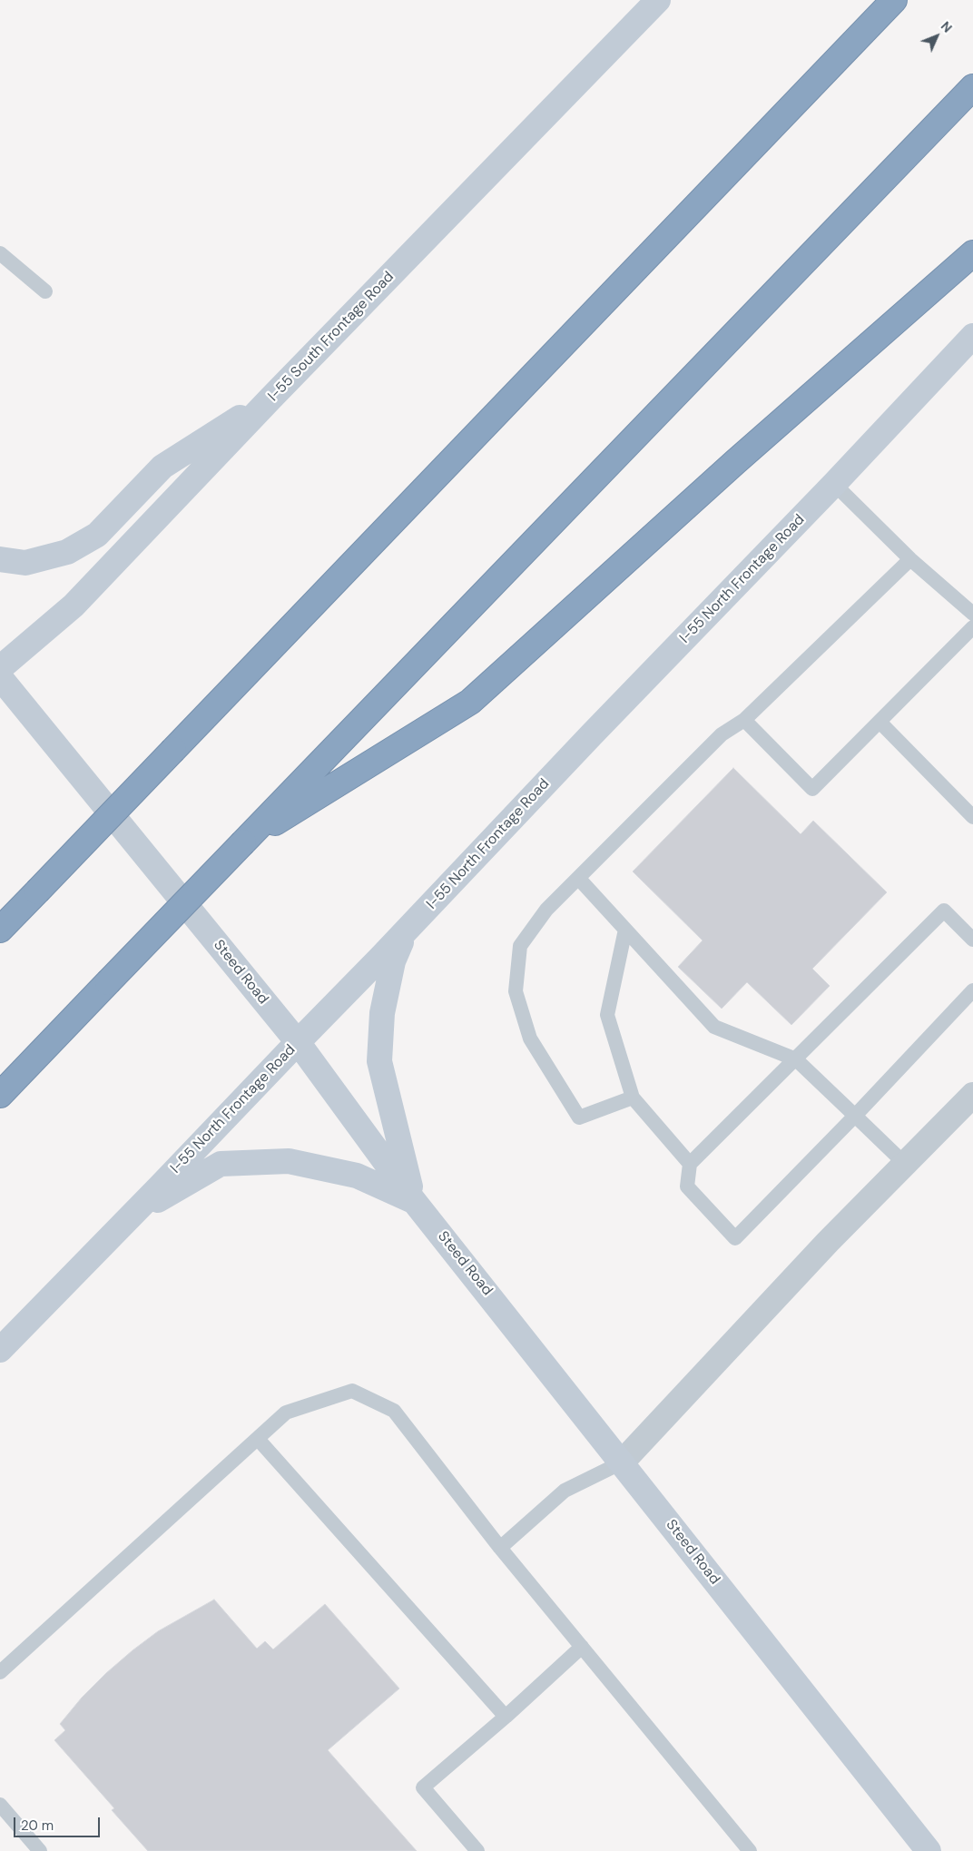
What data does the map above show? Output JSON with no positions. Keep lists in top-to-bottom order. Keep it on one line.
{"streets":{"street":["I-55 South Frontage Road","I-55 North Frontage Road","Steed Road"]},"crossings":[["I-55 North Frontage Road","Steed Road"]],"scale_bar":"20 m","north":"top right"}
